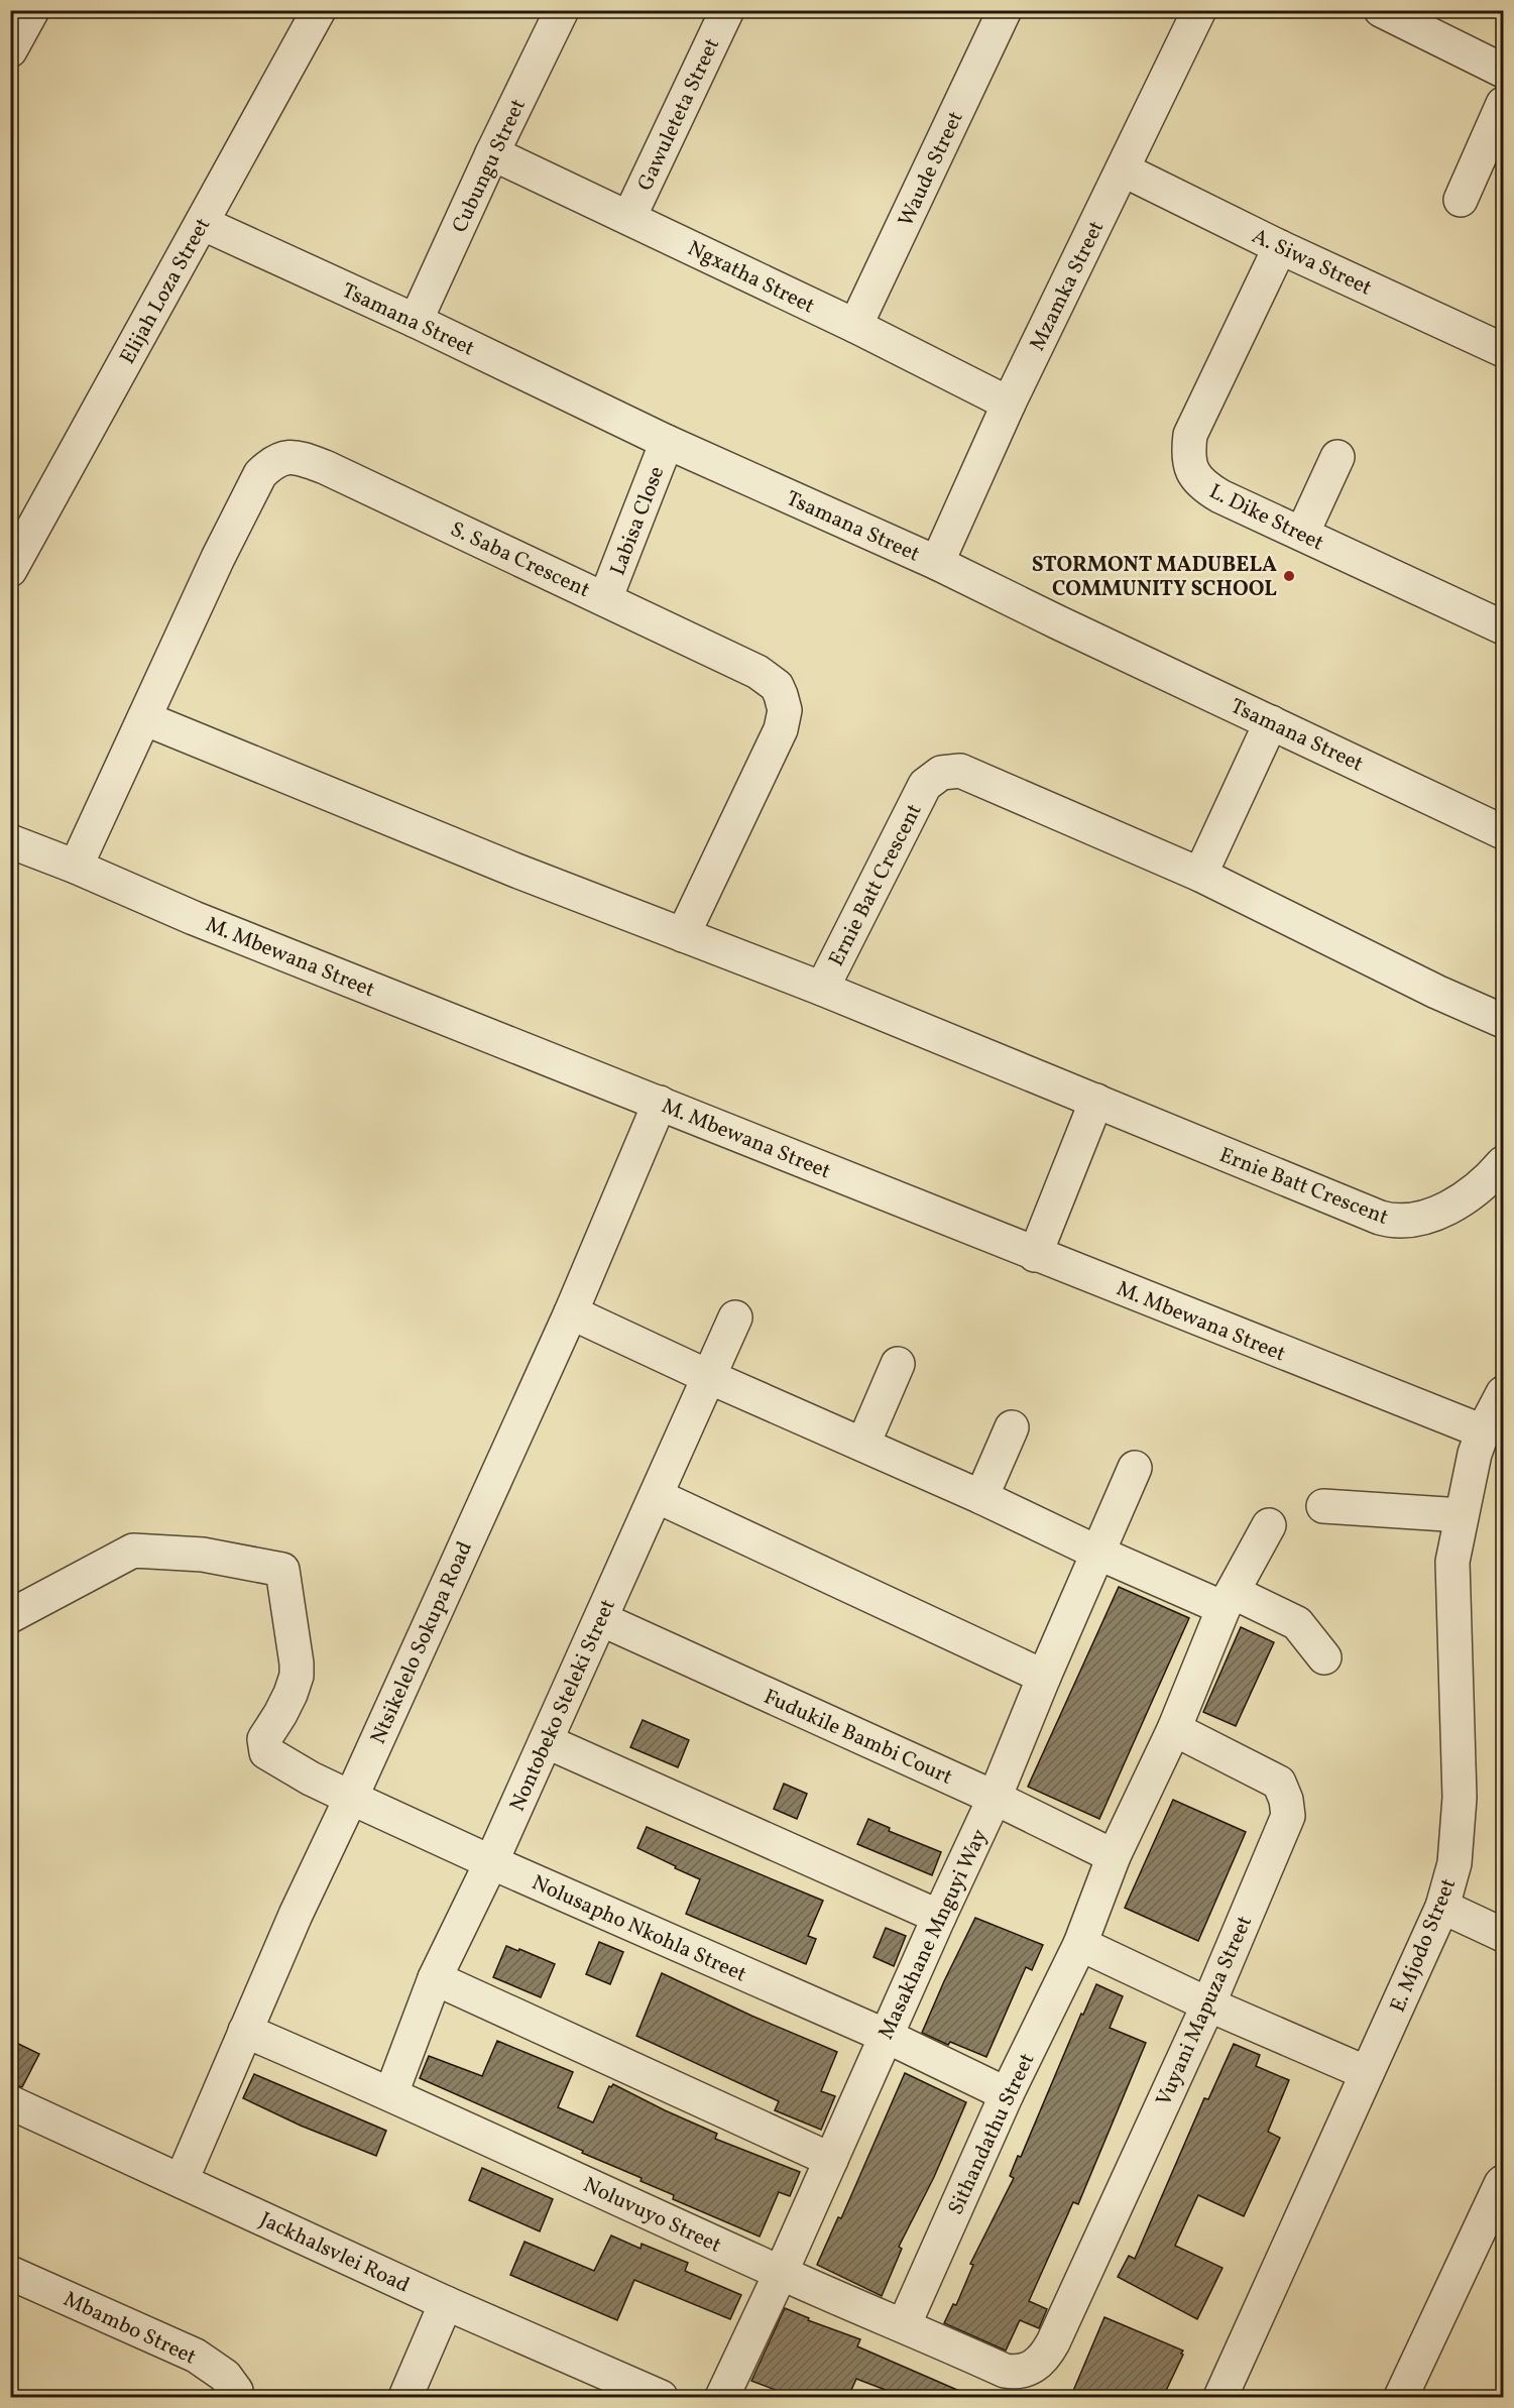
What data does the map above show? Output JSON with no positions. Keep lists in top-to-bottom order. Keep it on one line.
{"streets":{"street":["Gawuleteta Street","Cubungu Street","Waude Street","A. Siwa Street","Ngxatha Street","Mzamka Street","Elijah Loza Street","Tsamana Street","L. Dike Street","Labisa Close","S. Saba Crescent","Ernie Batt Crescent","M. Mbewana Street","Ntsikelelo Sokupa Road","Nontobeko Steleki Street","Fudukile Bambi Court","Nolusapho Nkohla Street","Masakhane Mnguyi Way","E. Mjodo Street","Vuyani Mapuza Street","Sithandathu Street","Noluvuyo Street","Jackhalsvlei Road","Mbambo Street"]},"crossings":[["Gawuleteta Street","Ngxatha Street"],["Cubungu Street","Ngxatha Street"],["Cubungu Street","Tsamana Street"],["Waude Street","Ngxatha Street"],["A. Siwa Street","Mzamka Street"],["A. Siwa Street","L. Dike Street"],["Ngxatha Street","Mzamka Street"],["Mzamka Street","Tsamana Street"],["Elijah Loza Street","Tsamana Street"],["Tsamana Street","Labisa Close"],["Labisa Close","S. Saba Crescent"],["S. Saba Crescent","M. Mbewana Street"],["M. Mbewana Street","Ntsikelelo Sokupa Road"],["M. Mbewana Street","E. Mjodo Street"],["Ntsikelelo Sokupa Road","Nolusapho Nkohla Street"],["Ntsikelelo Sokupa Road","Noluvuyo Street"],["Ntsikelelo Sokupa Road","Jackhalsvlei Road"],["Nontobeko Steleki Street","Fudukile Bambi Court"],["Nontobeko Steleki Street","Nolusapho Nkohla Street"],["Nontobeko Steleki Street","Noluvuyo Street"],["Fudukile Bambi Court","Masakhane Mnguyi Way"],["Fudukile Bambi Court","Sithandathu Street"],["Nolusapho Nkohla Street","Masakhane Mnguyi Way"],["Nolusapho Nkohla Street","Sithandathu Street"],["Masakhane Mnguyi Way","Noluvuyo Street"],["Vuyani Mapuza Street","Sithandathu Street"],["Vuyani Mapuza Street","Noluvuyo Street"],["Sithandathu Street","Noluvuyo Street"]],"places":["STORMONT MADUBELA COMMUNITY SCHOOL"]}
